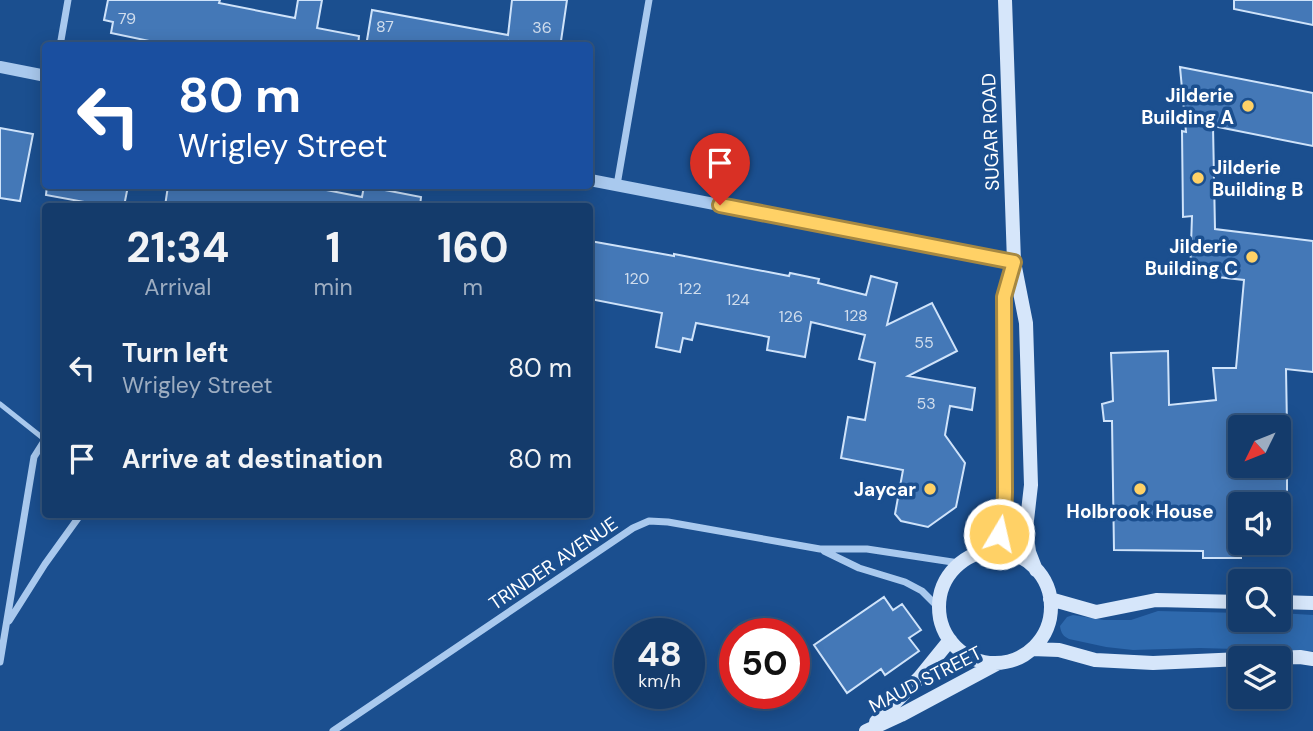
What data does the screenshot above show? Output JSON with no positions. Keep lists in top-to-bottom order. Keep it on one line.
{"streets":{"main road":["SUGAR ROAD","MAUD STREET"],"street":["TRINDER AVENUE"]},"crossings":[["TRINDER AVENUE","MAUD STREET"]],"places":["Jilderie Building A","Jilderie Building B","Jilderie Building C","Jaycar","Holbrook House"],"house_numbers":["79","87","36","120","122","124","128","126","55","53"],"north":"bottom left","page":{"turn":["80 m","Wrigley Street"],"eta":["21:34","Arrival","1","min","160","m"],"list":[{"name":"Turn left","note":"Wrigley Street","value":"80 m"},{"name":"Arrive at destination","value":"80 m"}],"speed":"48 km/h","limit":"50"}}
